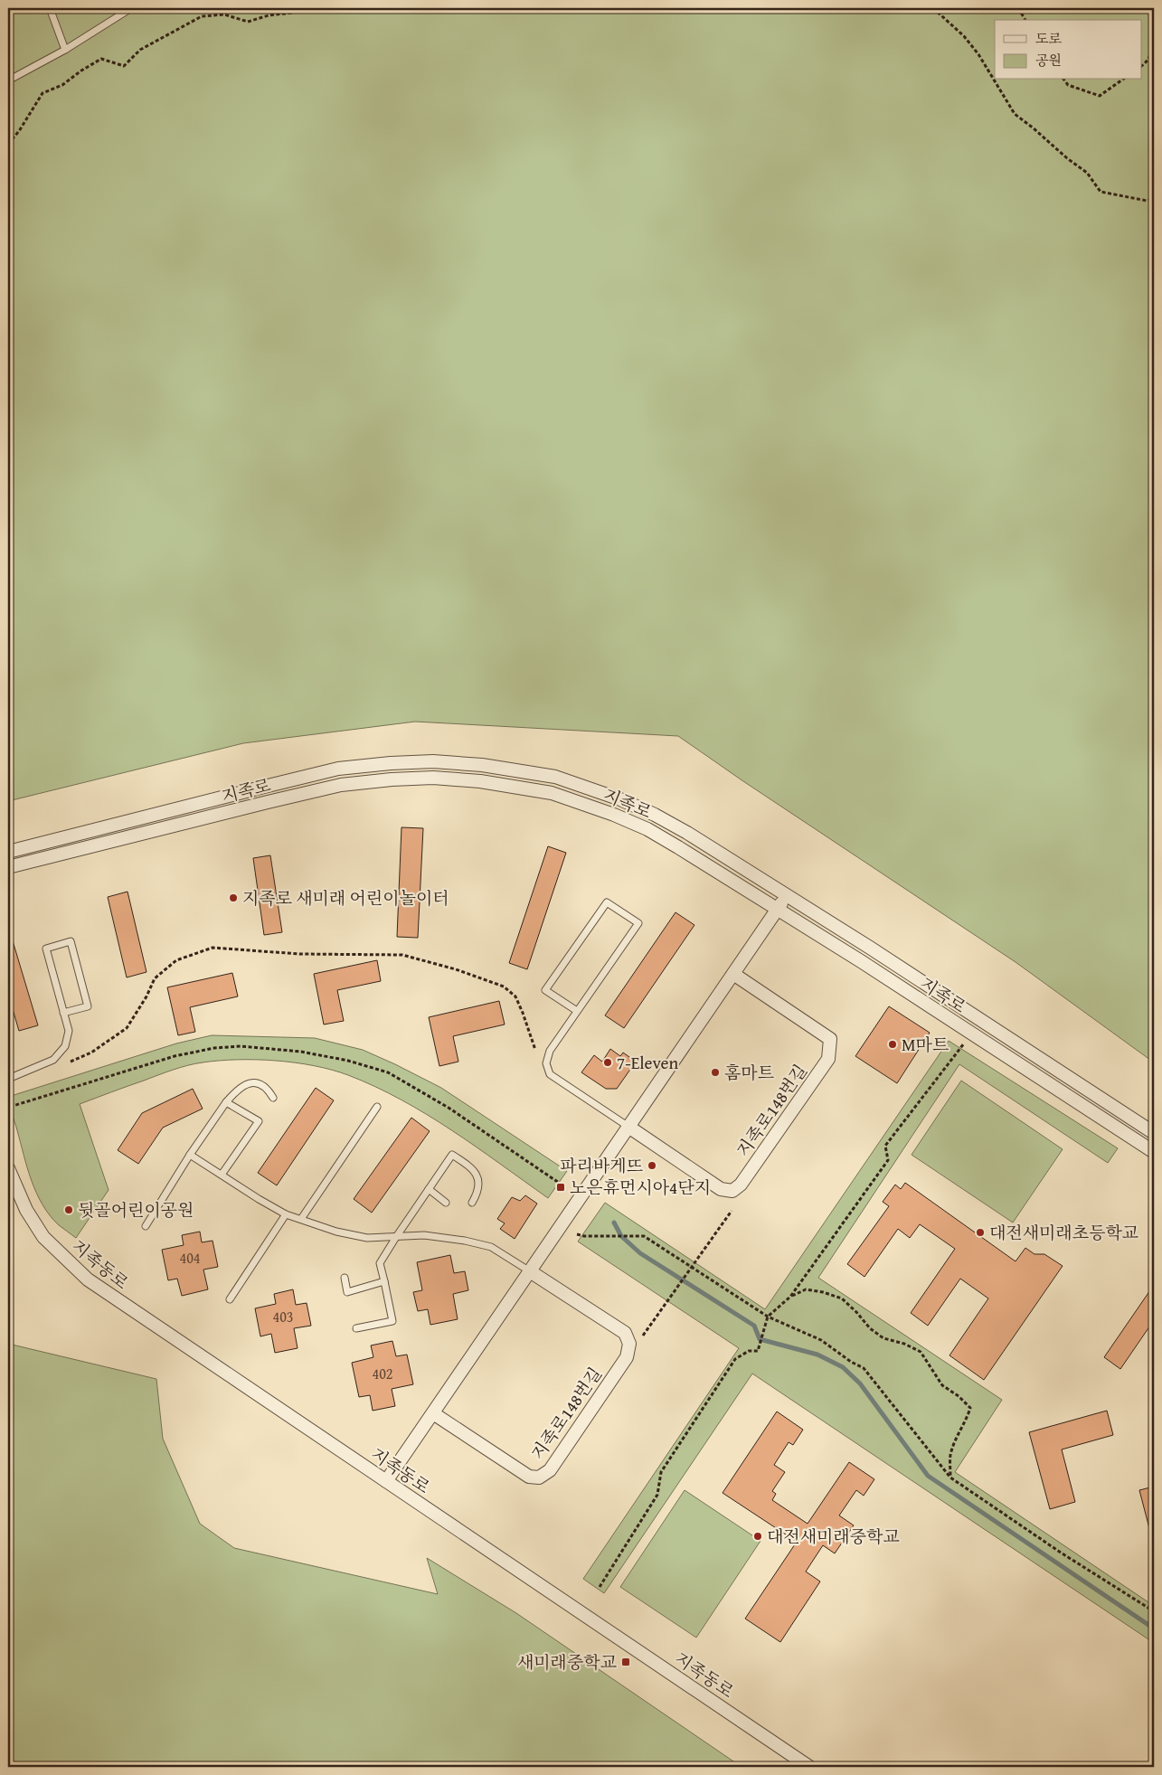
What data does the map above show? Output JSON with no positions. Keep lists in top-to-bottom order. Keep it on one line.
{"streets":{"street":["지족로","지족로148번길","지족동로"]},"places":{"other":["지족로 새미래 어린이놀이터","M마트","7-Eleven","홈마트","파리바게뜨","뒷골어린이공원","대전새미래초등학교","대전새미래중학교"],"transit":["노은휴먼시아4단지","새미래중학교"]},"house_numbers":["404","403","402"],"legend":["도로","공원"]}
